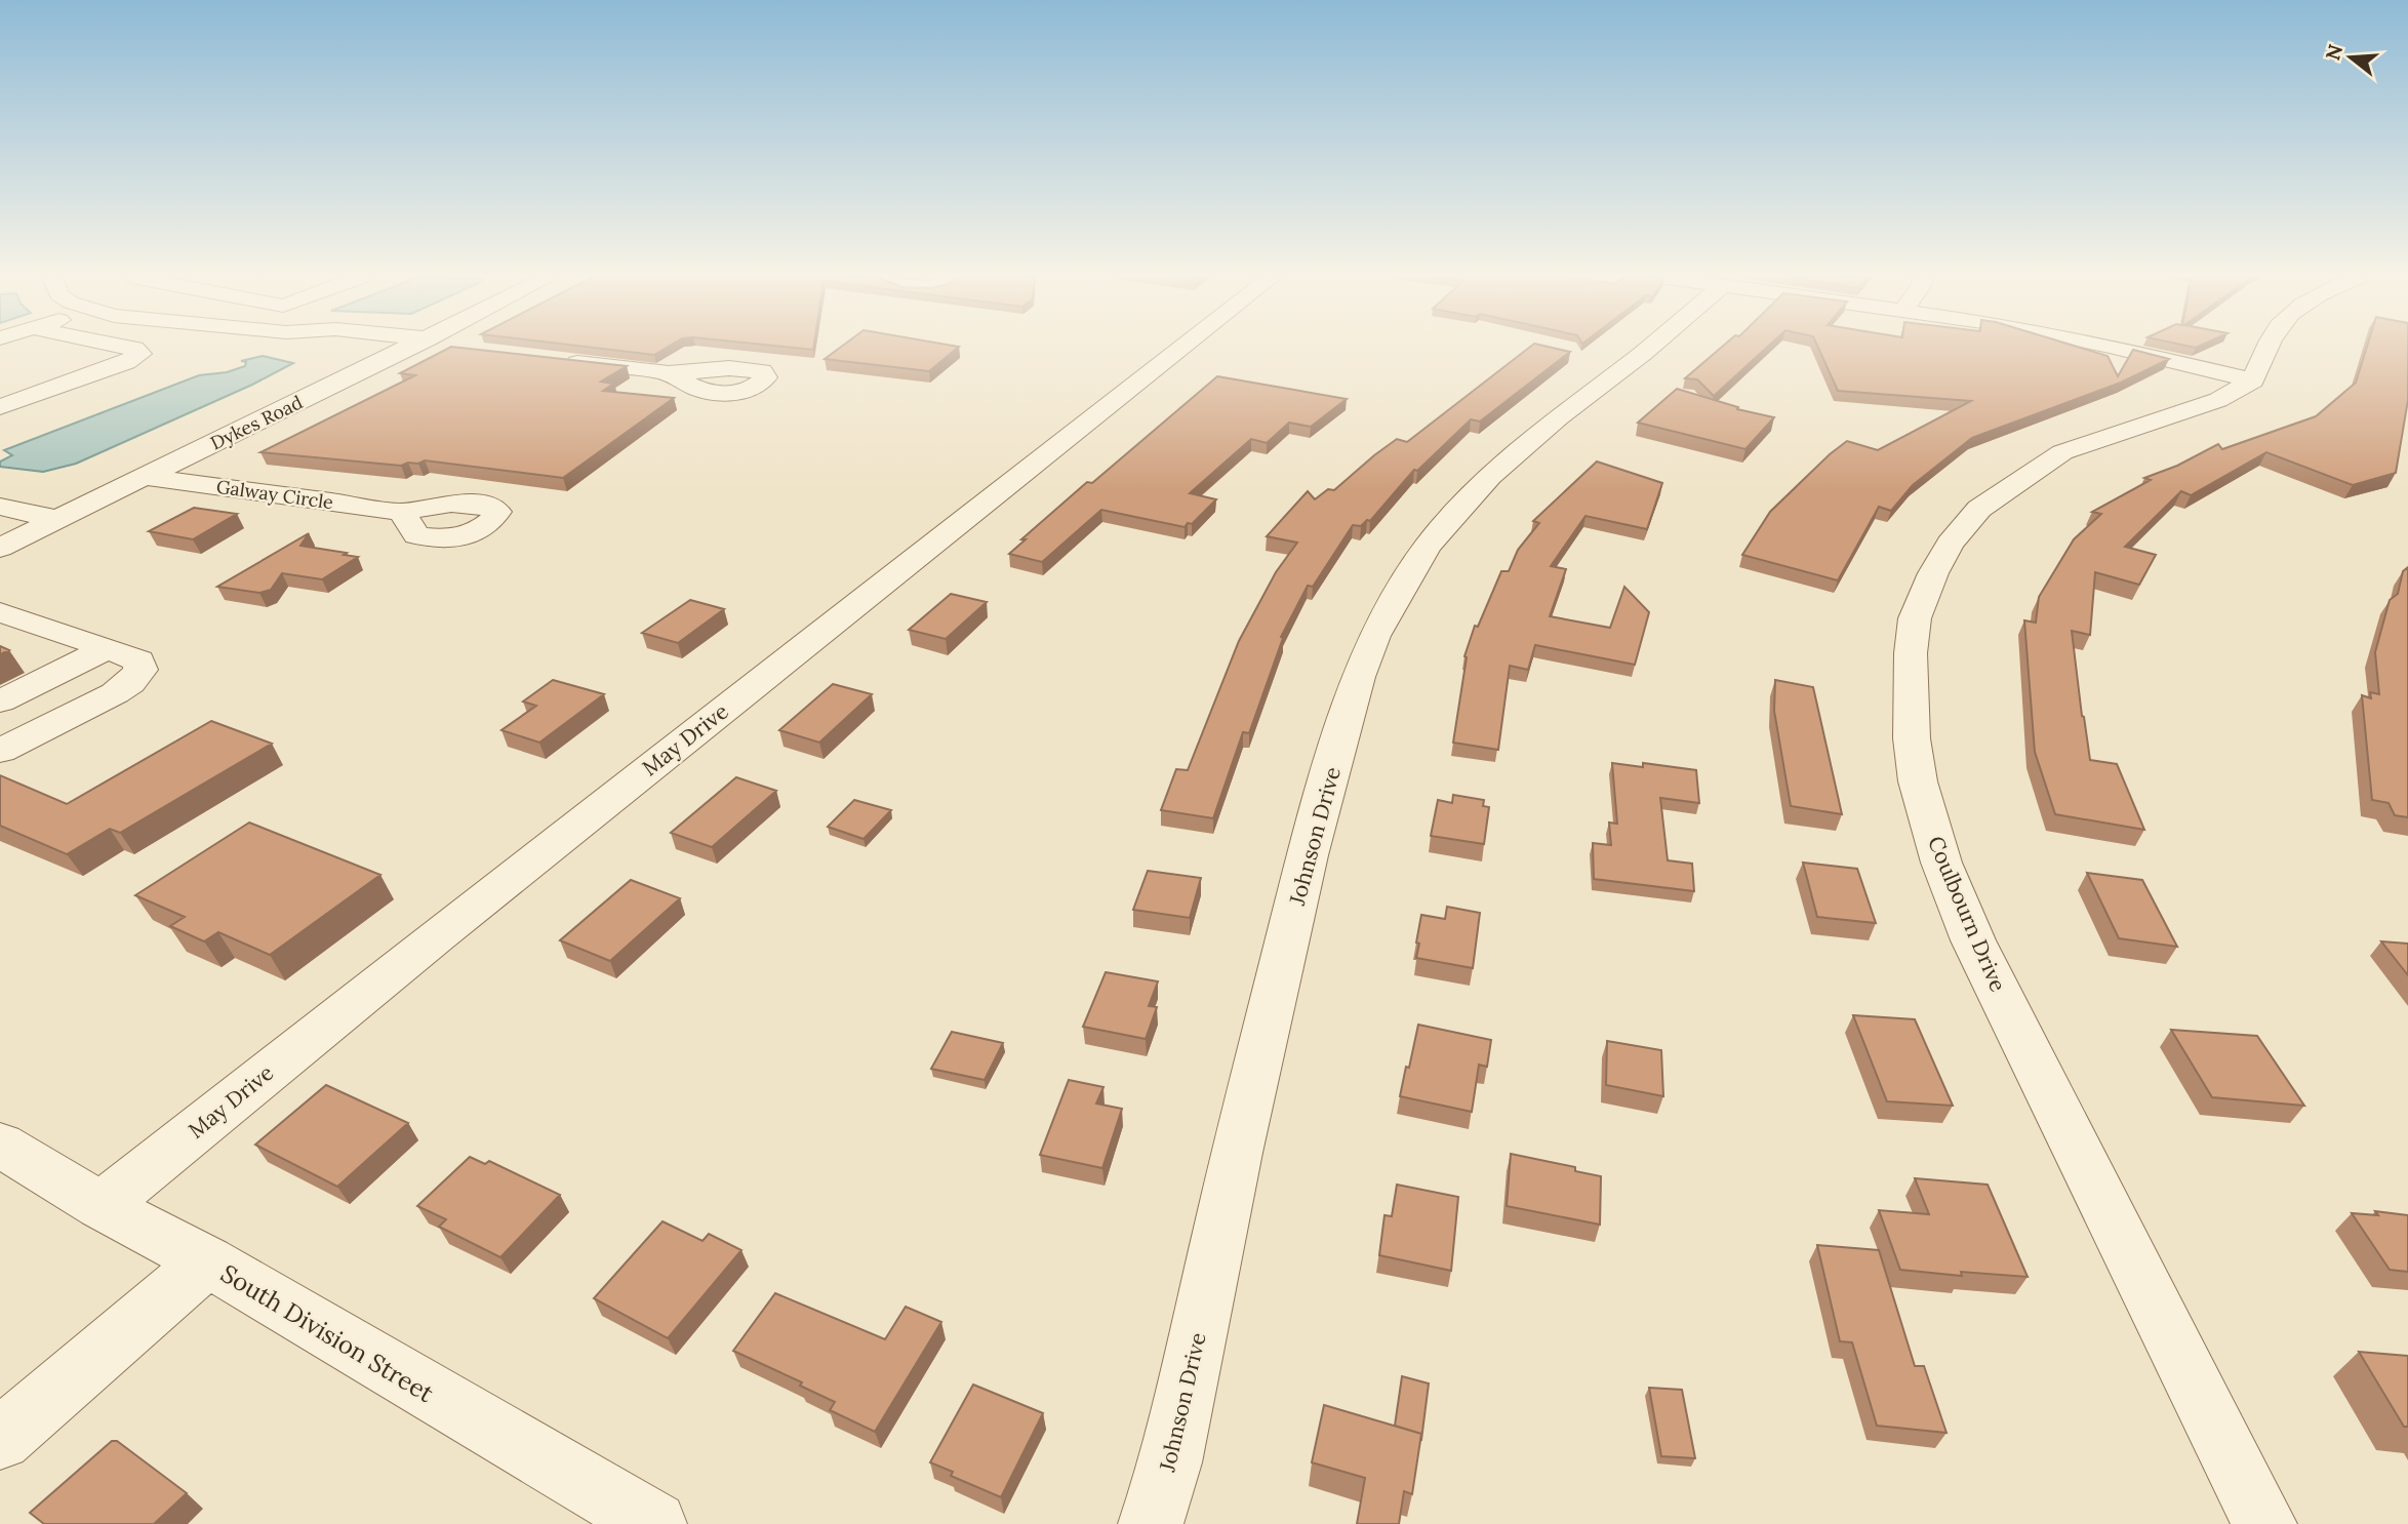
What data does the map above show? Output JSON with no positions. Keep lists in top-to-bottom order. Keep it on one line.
{"streets":{"street":["Dykes Road","Galway Circle","May Drive","Johnson Drive","Coulbourn Drive","South Division Street"]},"crossings":[["Dykes Road","Galway Circle"],["May Drive","South Division Street"]],"north":"left"}
